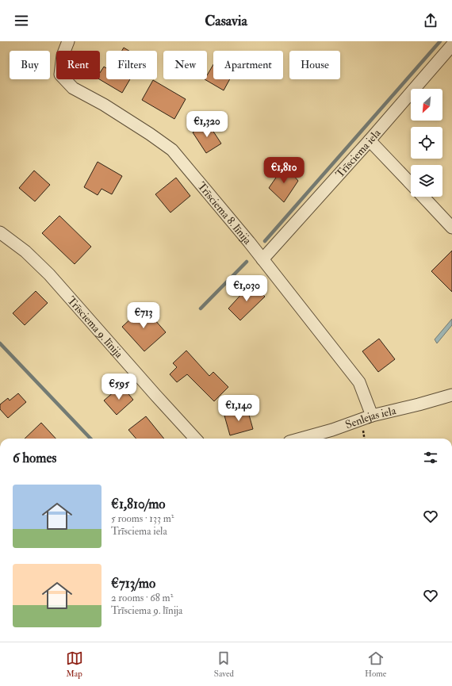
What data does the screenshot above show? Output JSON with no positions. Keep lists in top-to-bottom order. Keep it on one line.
{"streets":{"street":["Trīsciema iela","Trīsciema 8. līnija","Trīsciema 9. līnija","Senlejas iela"]},"crossings":[["Trīsciema iela","Trīsciema 8. līnija"],["Trīsciema 8. līnija","Senlejas iela"]],"north":"bottom left","page":{"header":"Casavia","chip":["Buy","Rent","Filters","New","Apartment","House"],"price":["€1,320","€1,810","€1,030","€713","€595","€1,140"],"heading":"6 homes","list":[{"name":"€1,810/mo","note":"5 rooms · 133 m² · Trīsciema iela"},{"name":"€713/mo","note":"2 rooms · 68 m² · Trīsciema 9. līnija"}],"tabs":["Map","Saved","Home"]}}
